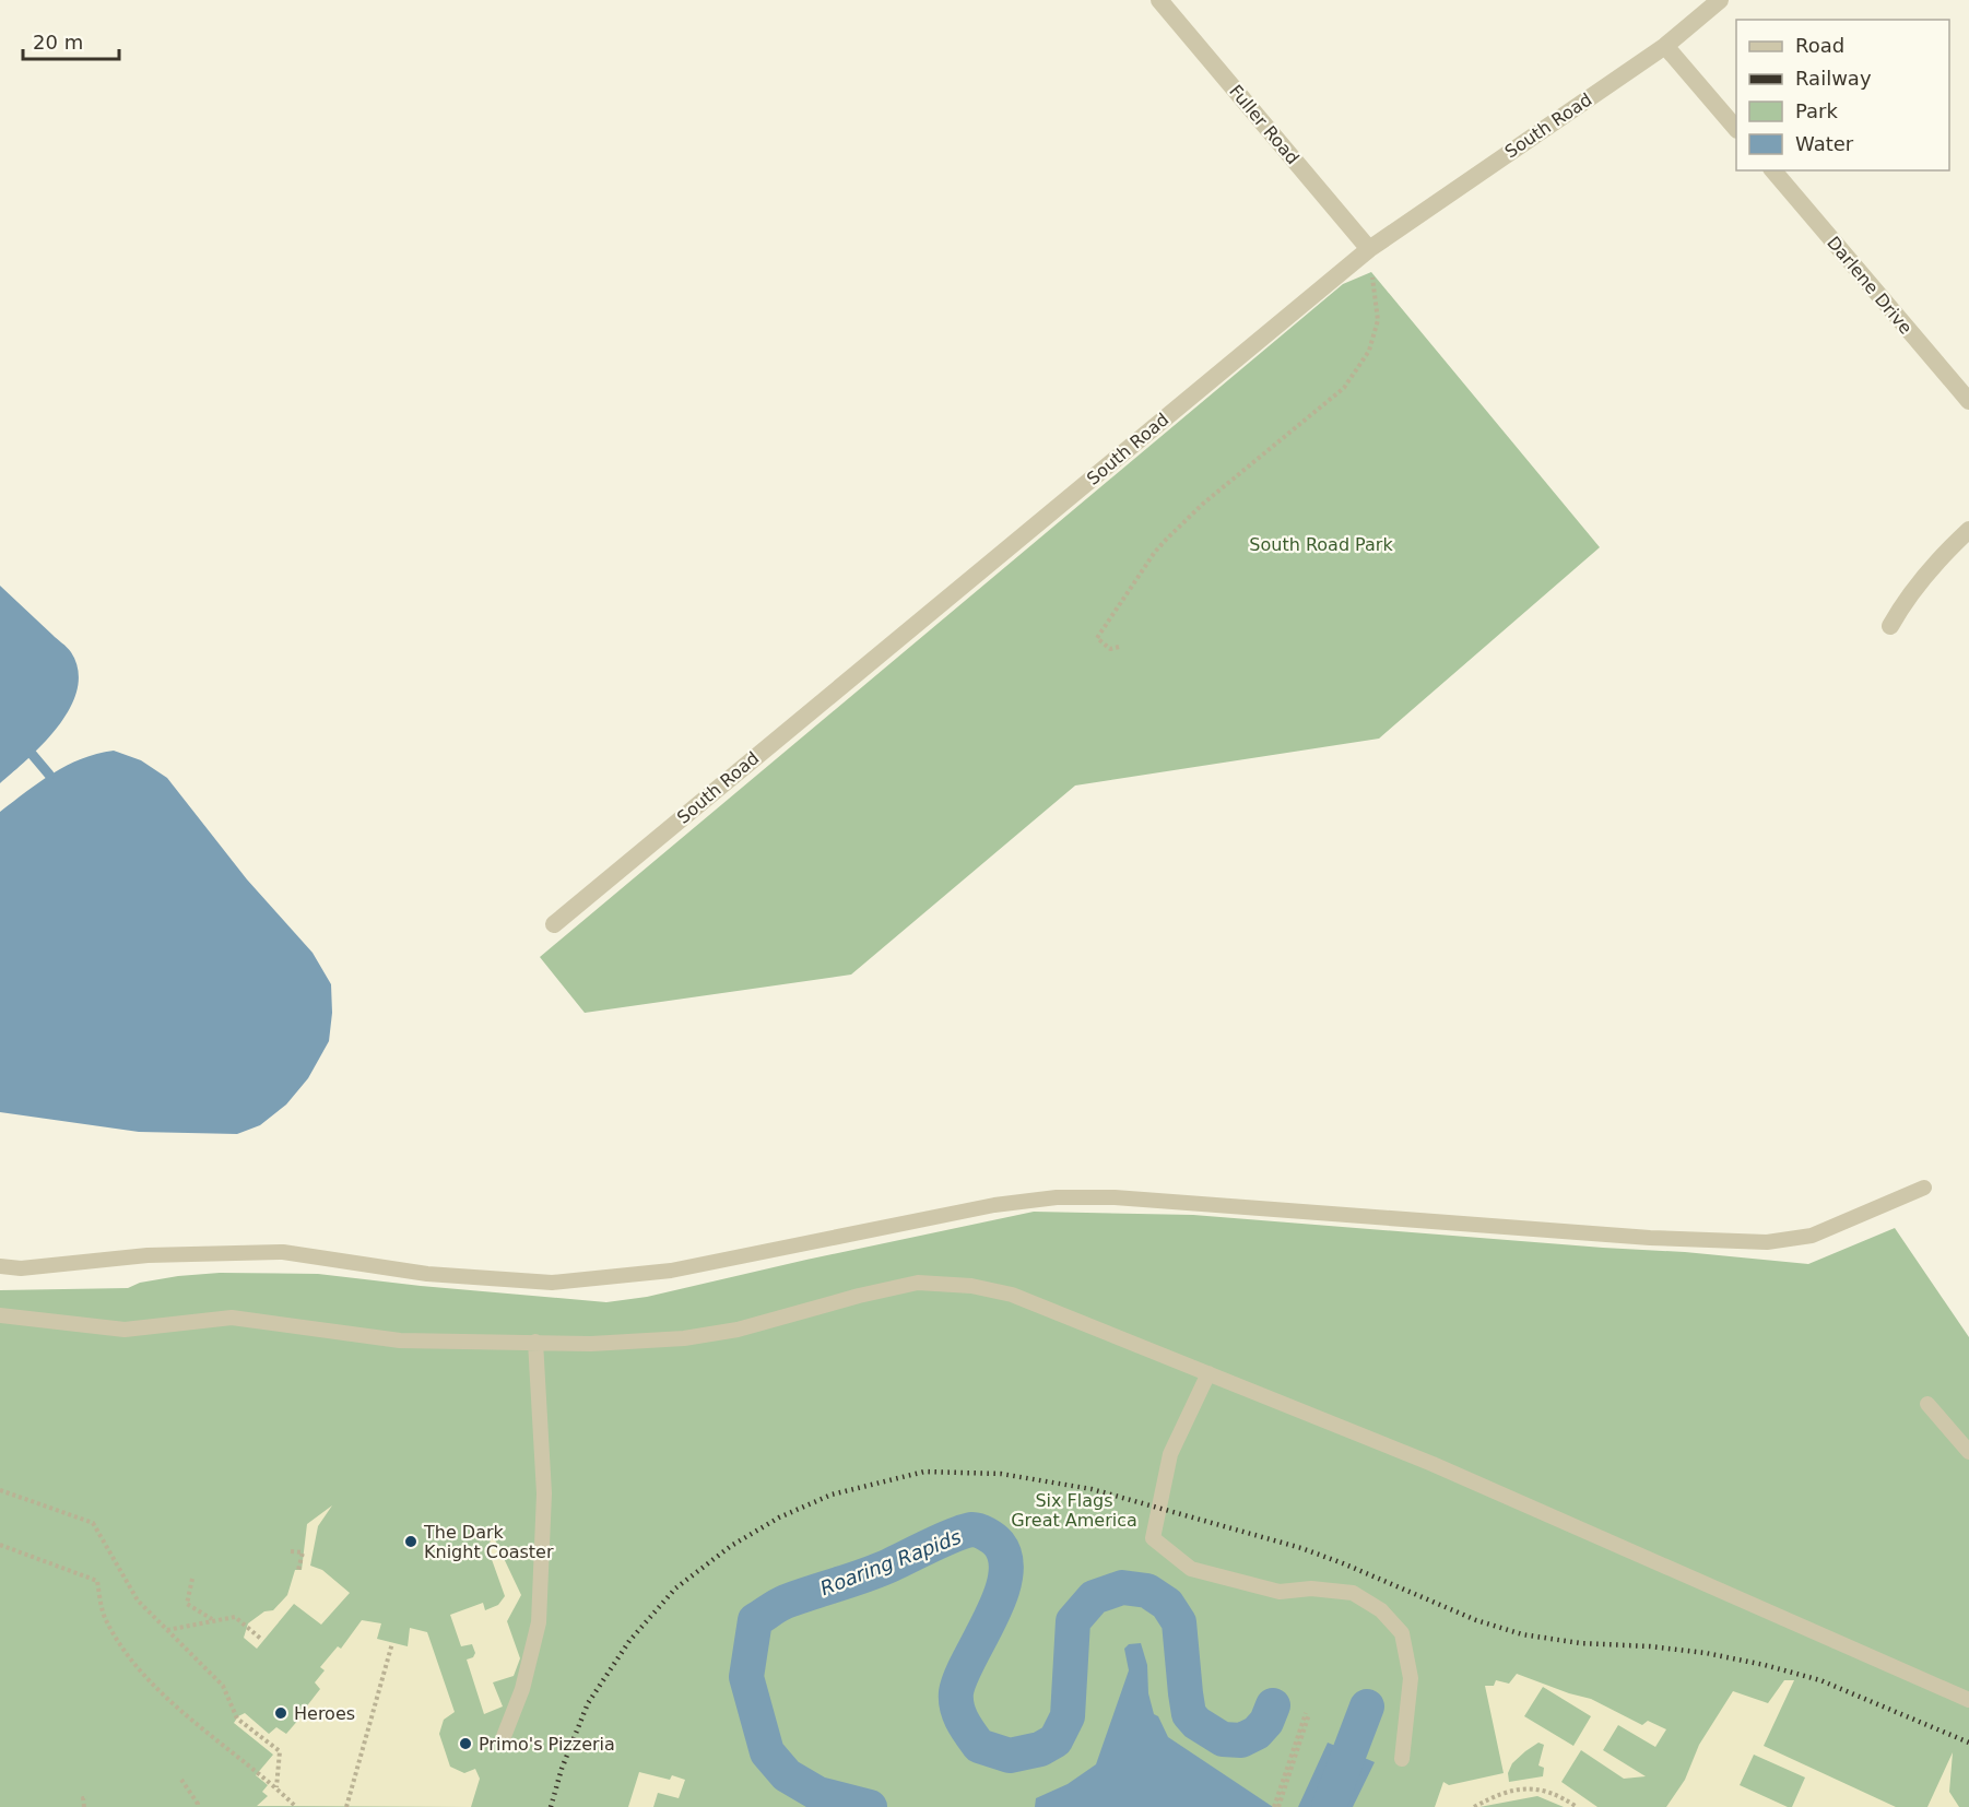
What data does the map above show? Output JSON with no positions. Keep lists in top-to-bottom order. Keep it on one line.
{"streets":{"street":["Fuller Road","South Road","Darlene Drive"]},"crossings":[["Fuller Road","South Road"]],"water":["Roaring Rapids"],"parks":["South Road Park","Six Flags Great America"],"places":["The Dark Knight Coaster","Heroes","Primo's Pizzeria"],"legend":["Road","Railway","Park","Water"],"scale_bar":"20 m"}
